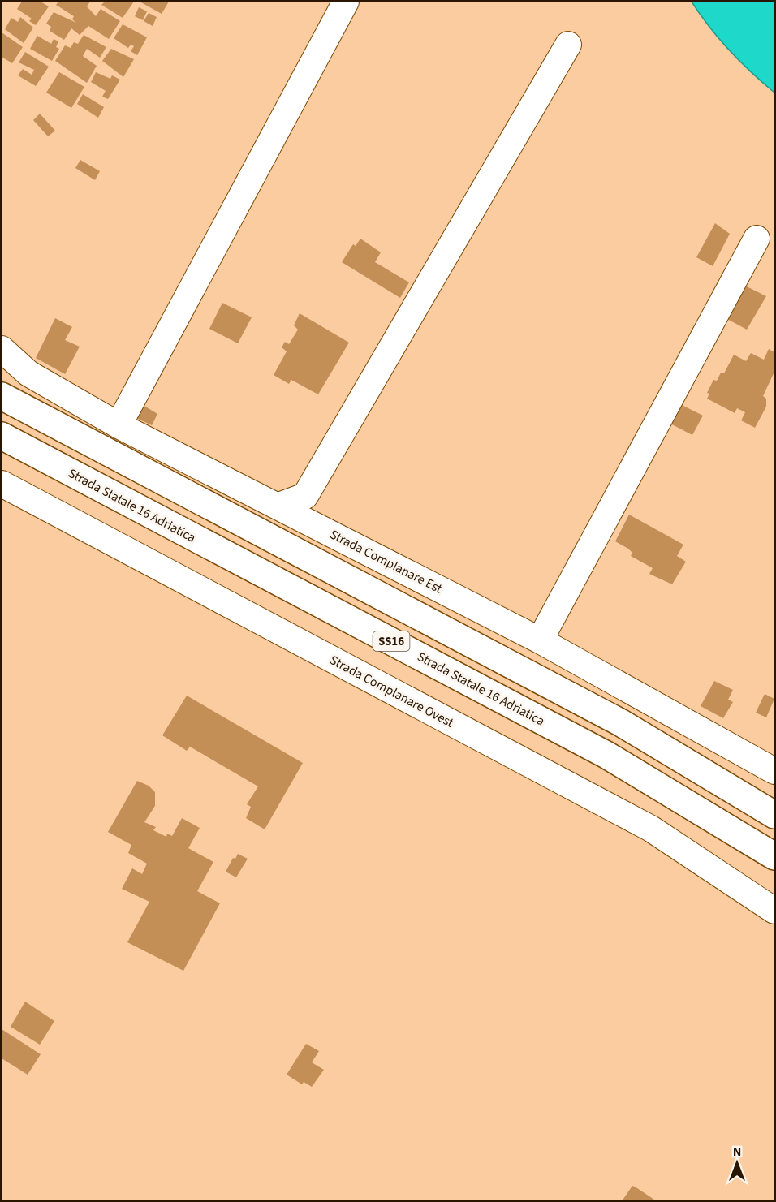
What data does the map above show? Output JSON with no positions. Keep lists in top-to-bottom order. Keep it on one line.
{"streets":{"highway":["Strada Statale 16 Adriatica","SS16"],"street":["Strada Complanare Est","Strada Complanare Ovest"]},"north":"top"}
